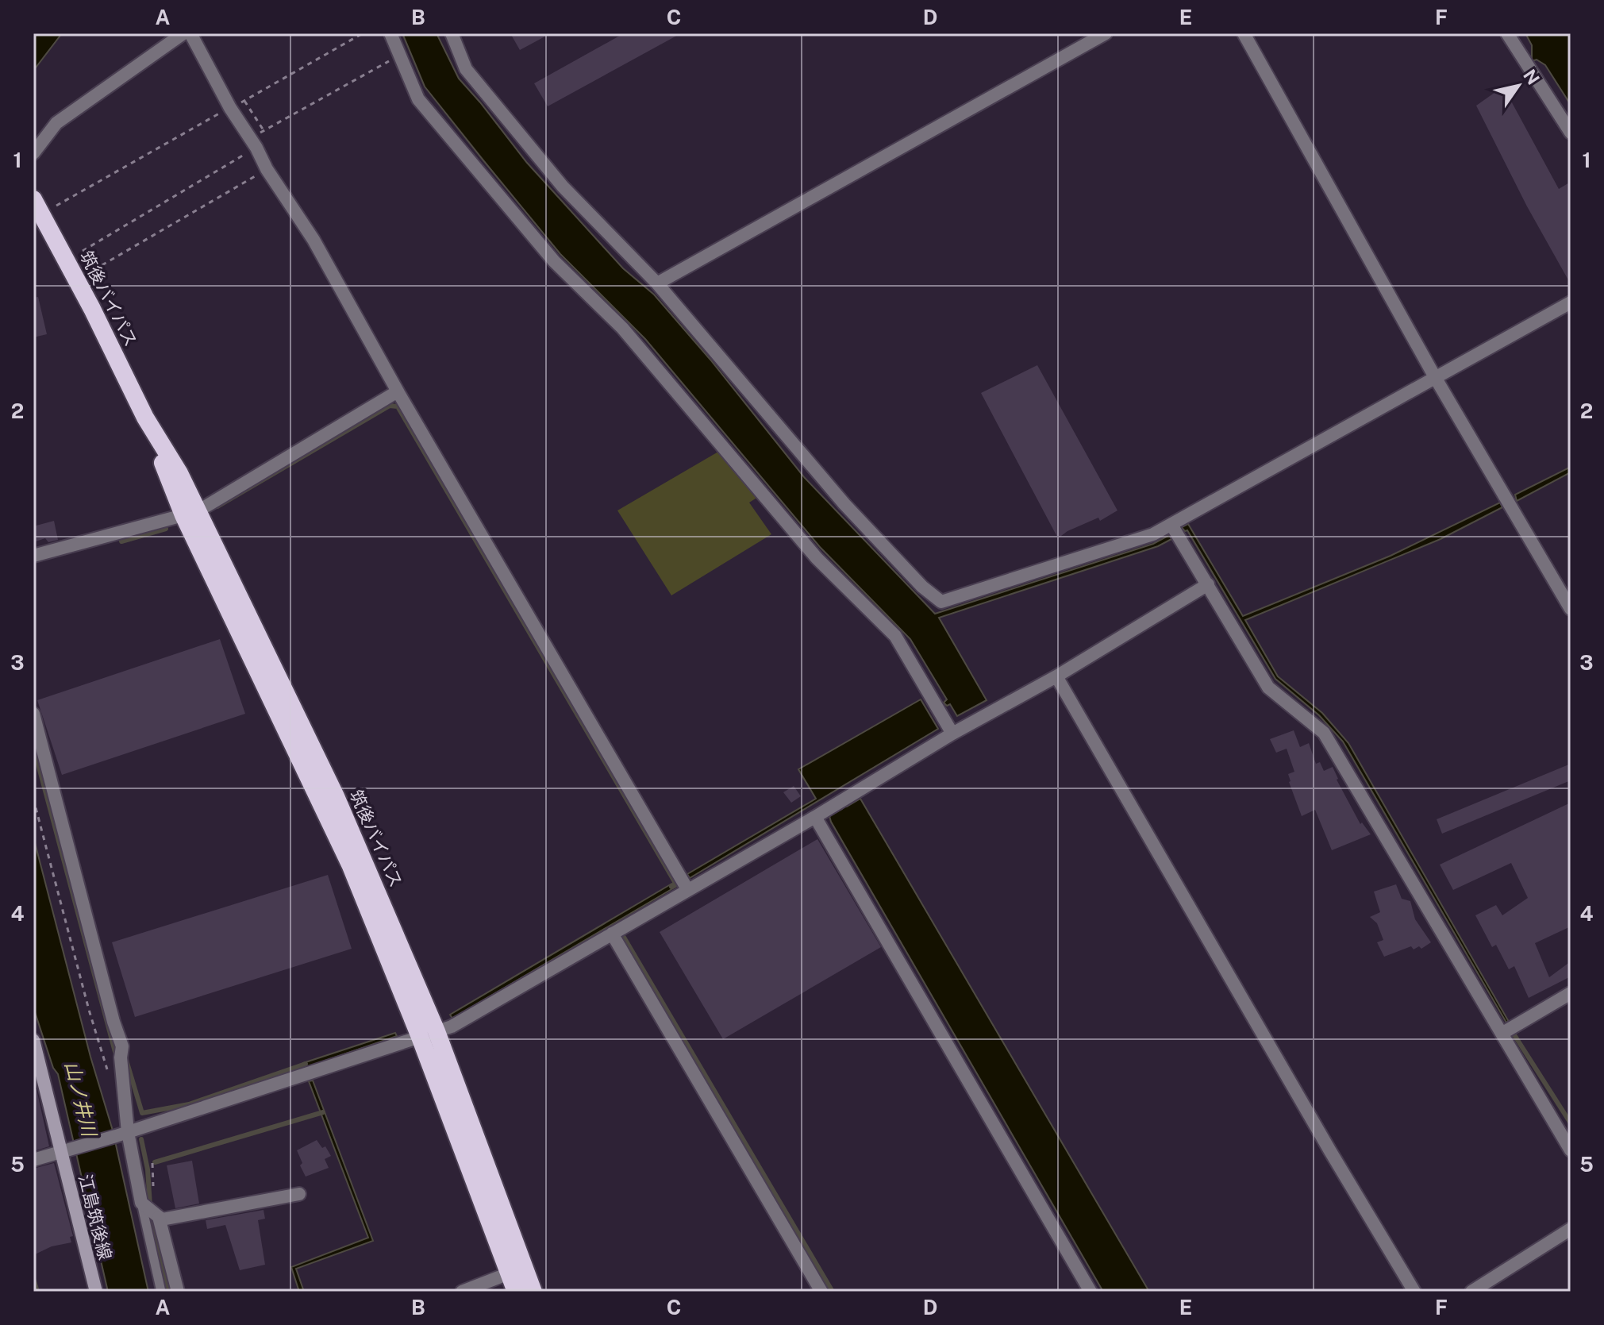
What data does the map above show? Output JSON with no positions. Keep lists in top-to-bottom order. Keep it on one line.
{"streets":{"highway":["筑後バイパス"],"main road":["江島筑後線"]},"water":["山ノ井川"],"north":"top right","grid":{"columns":["A","B","C","D","E","F"],"rows":["1","2","3","4","5"]}}
